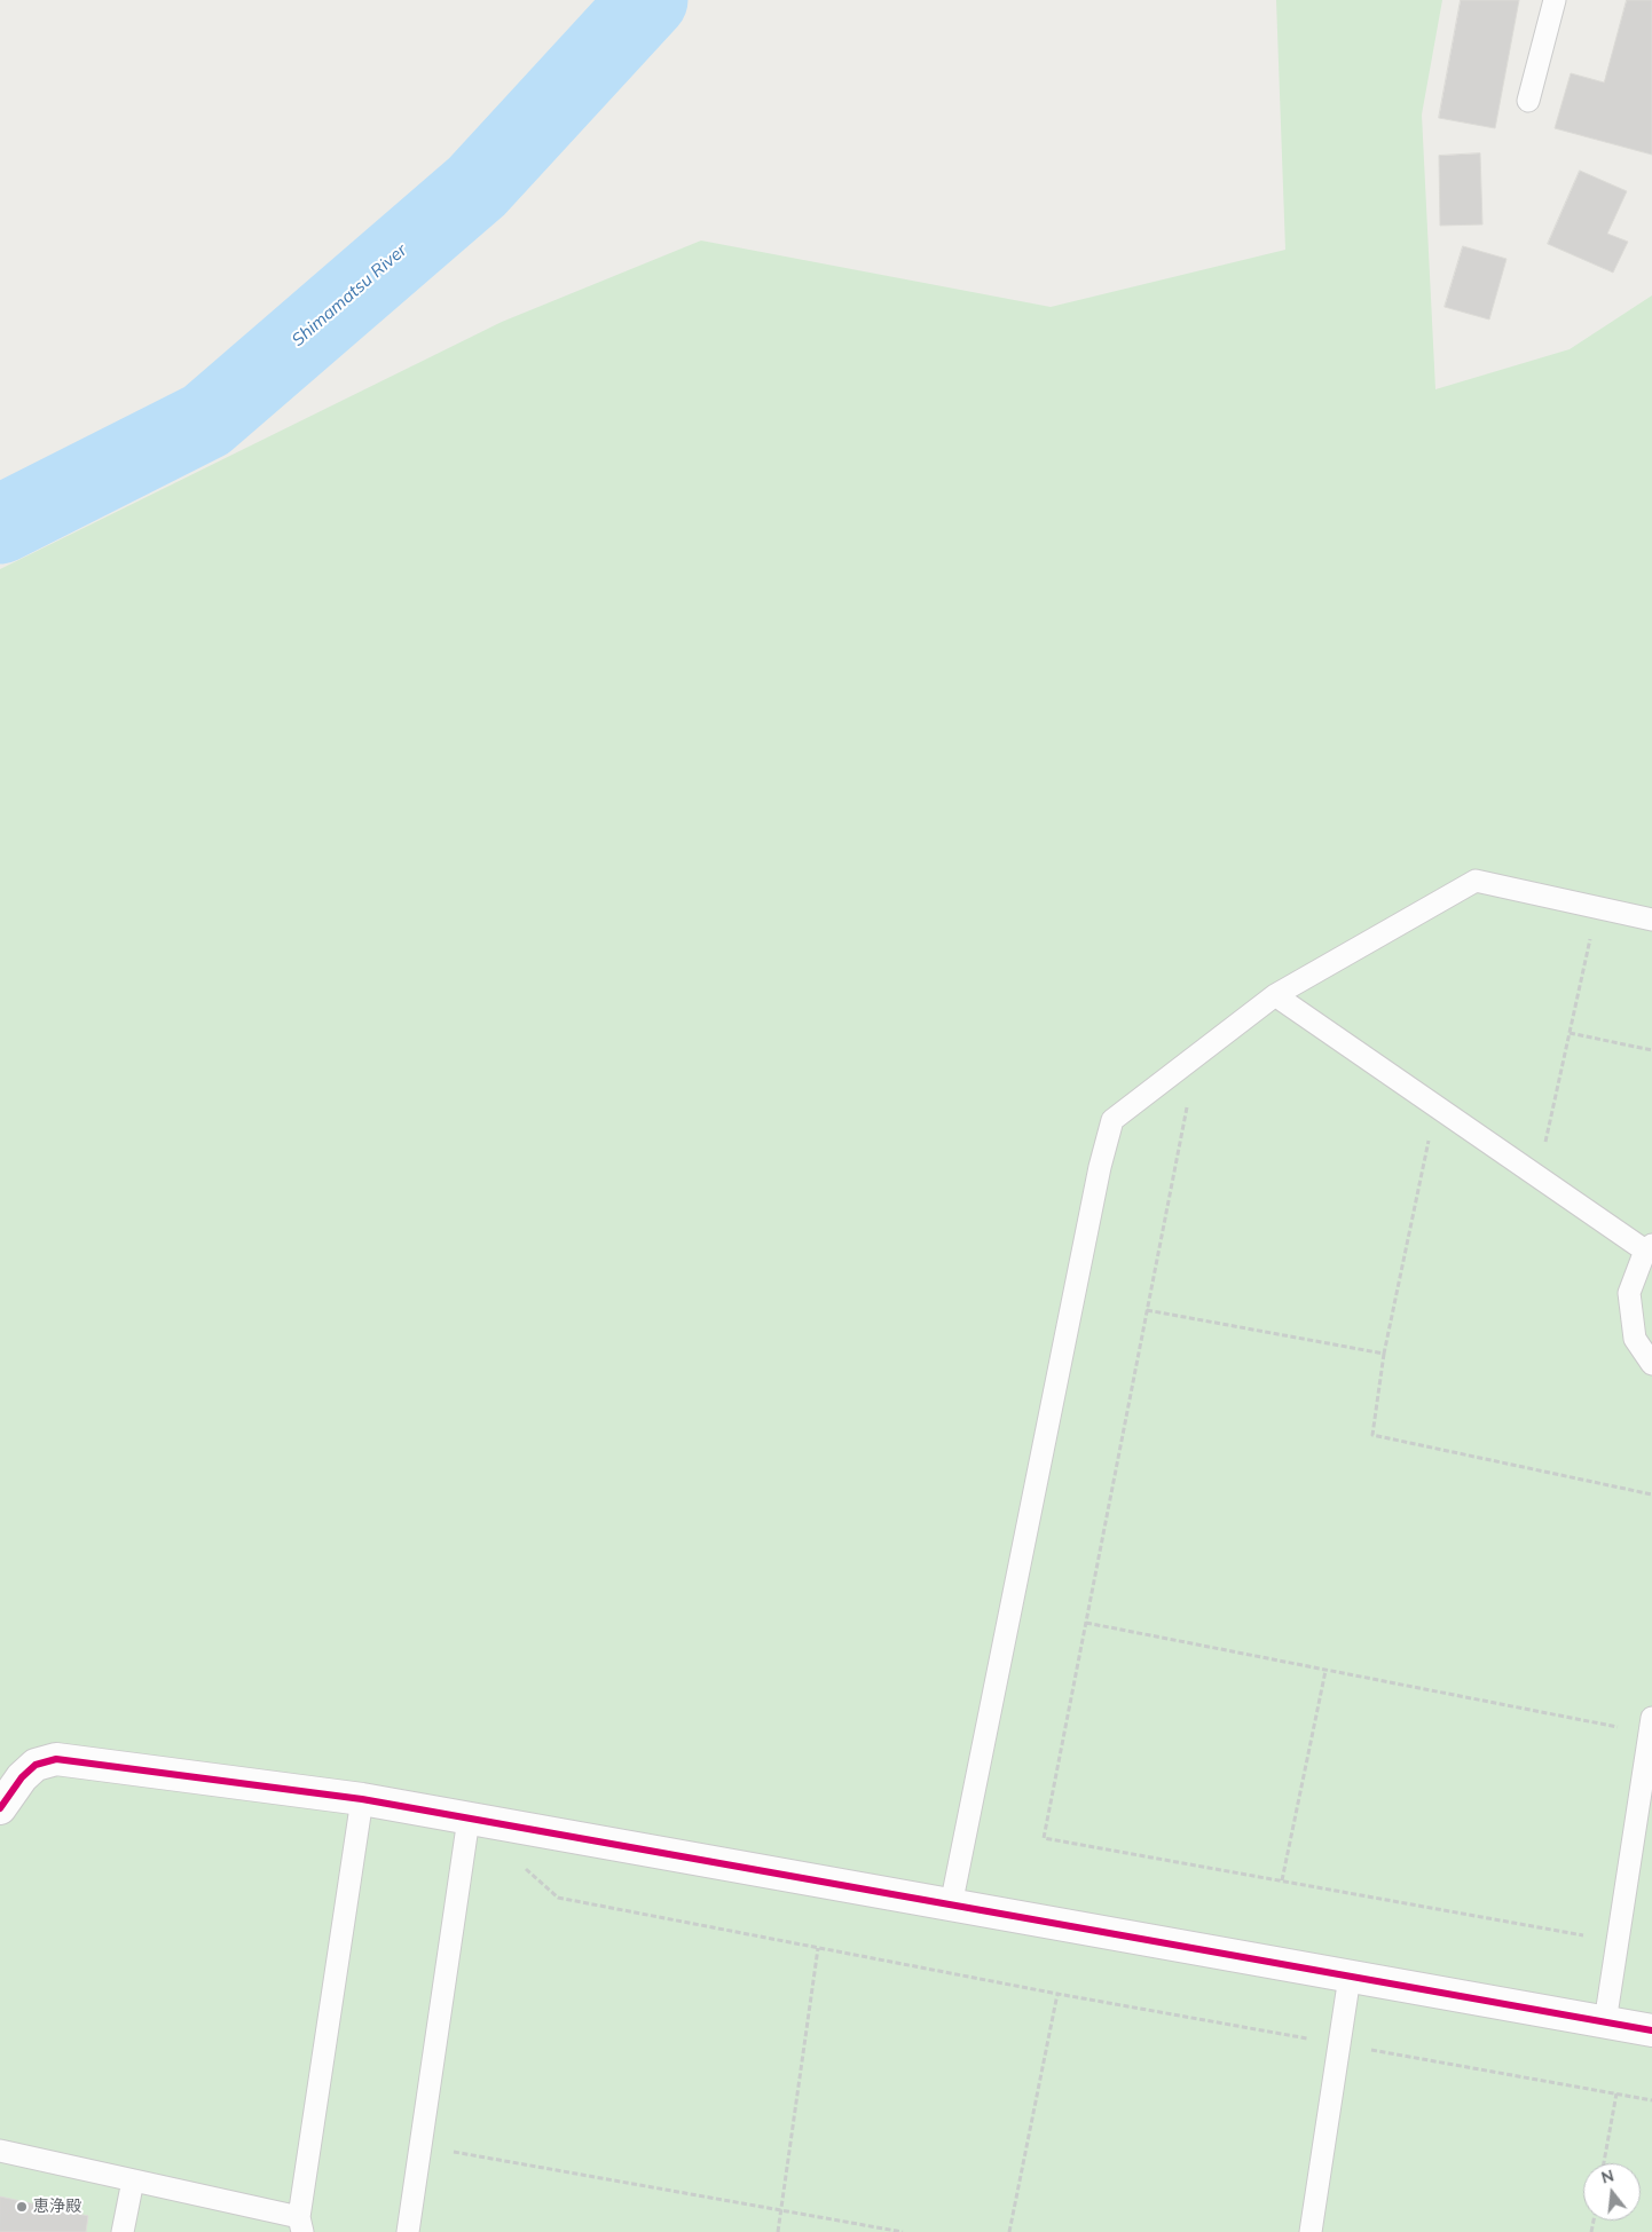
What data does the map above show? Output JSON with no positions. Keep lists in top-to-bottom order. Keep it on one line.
{"water":["Shimamatsu River"],"places":["恵浄殿"],"north":"top"}
